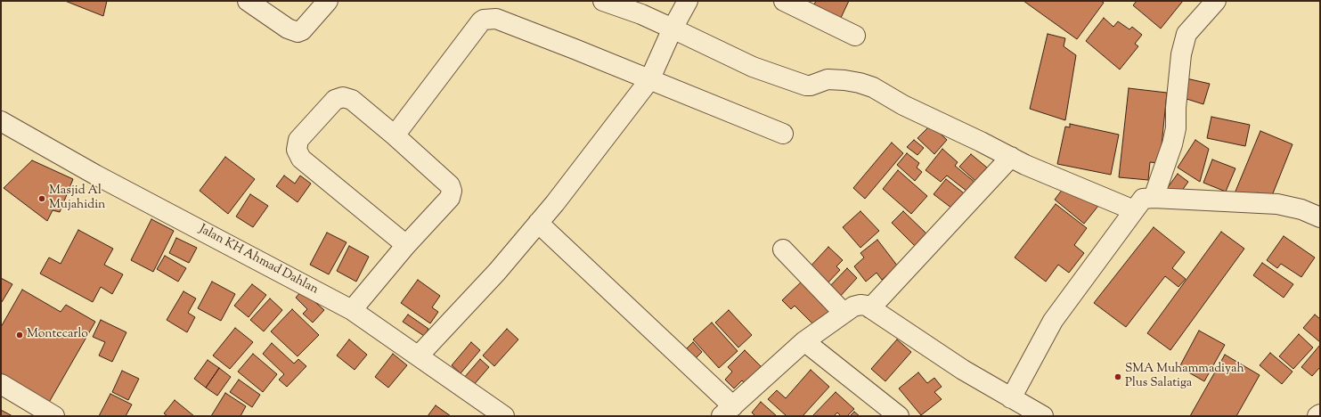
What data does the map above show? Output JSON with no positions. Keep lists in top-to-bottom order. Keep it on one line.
{"streets":{"street":["Jalan KH Ahmad Dahlan"]},"places":["Masjid Al Mujahidin","Montecarlo","SMA Muhammadiyah Plus Salatiga"]}
